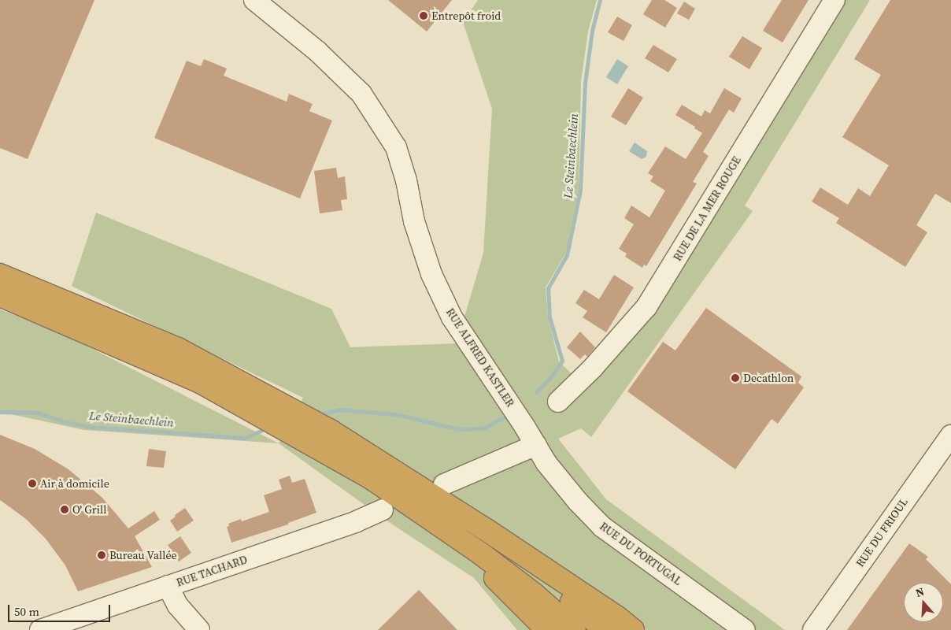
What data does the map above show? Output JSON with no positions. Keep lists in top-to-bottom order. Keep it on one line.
{"streets":{"street":["RUE DE LA MER ROUGE","RUE ALFRED KASTLER","RUE DU FRIOUL","RUE DU PORTUGAL","RUE TACHARD"]},"crossings":[["RUE ALFRED KASTLER","RUE DU PORTUGAL"]],"water":["Le Steinbaechlein"],"places":["Entrepôt froid","Decathlon","Air à domicile","O' Grill","Bureau Vallée"],"scale_bar":"50 m","north":"top"}
